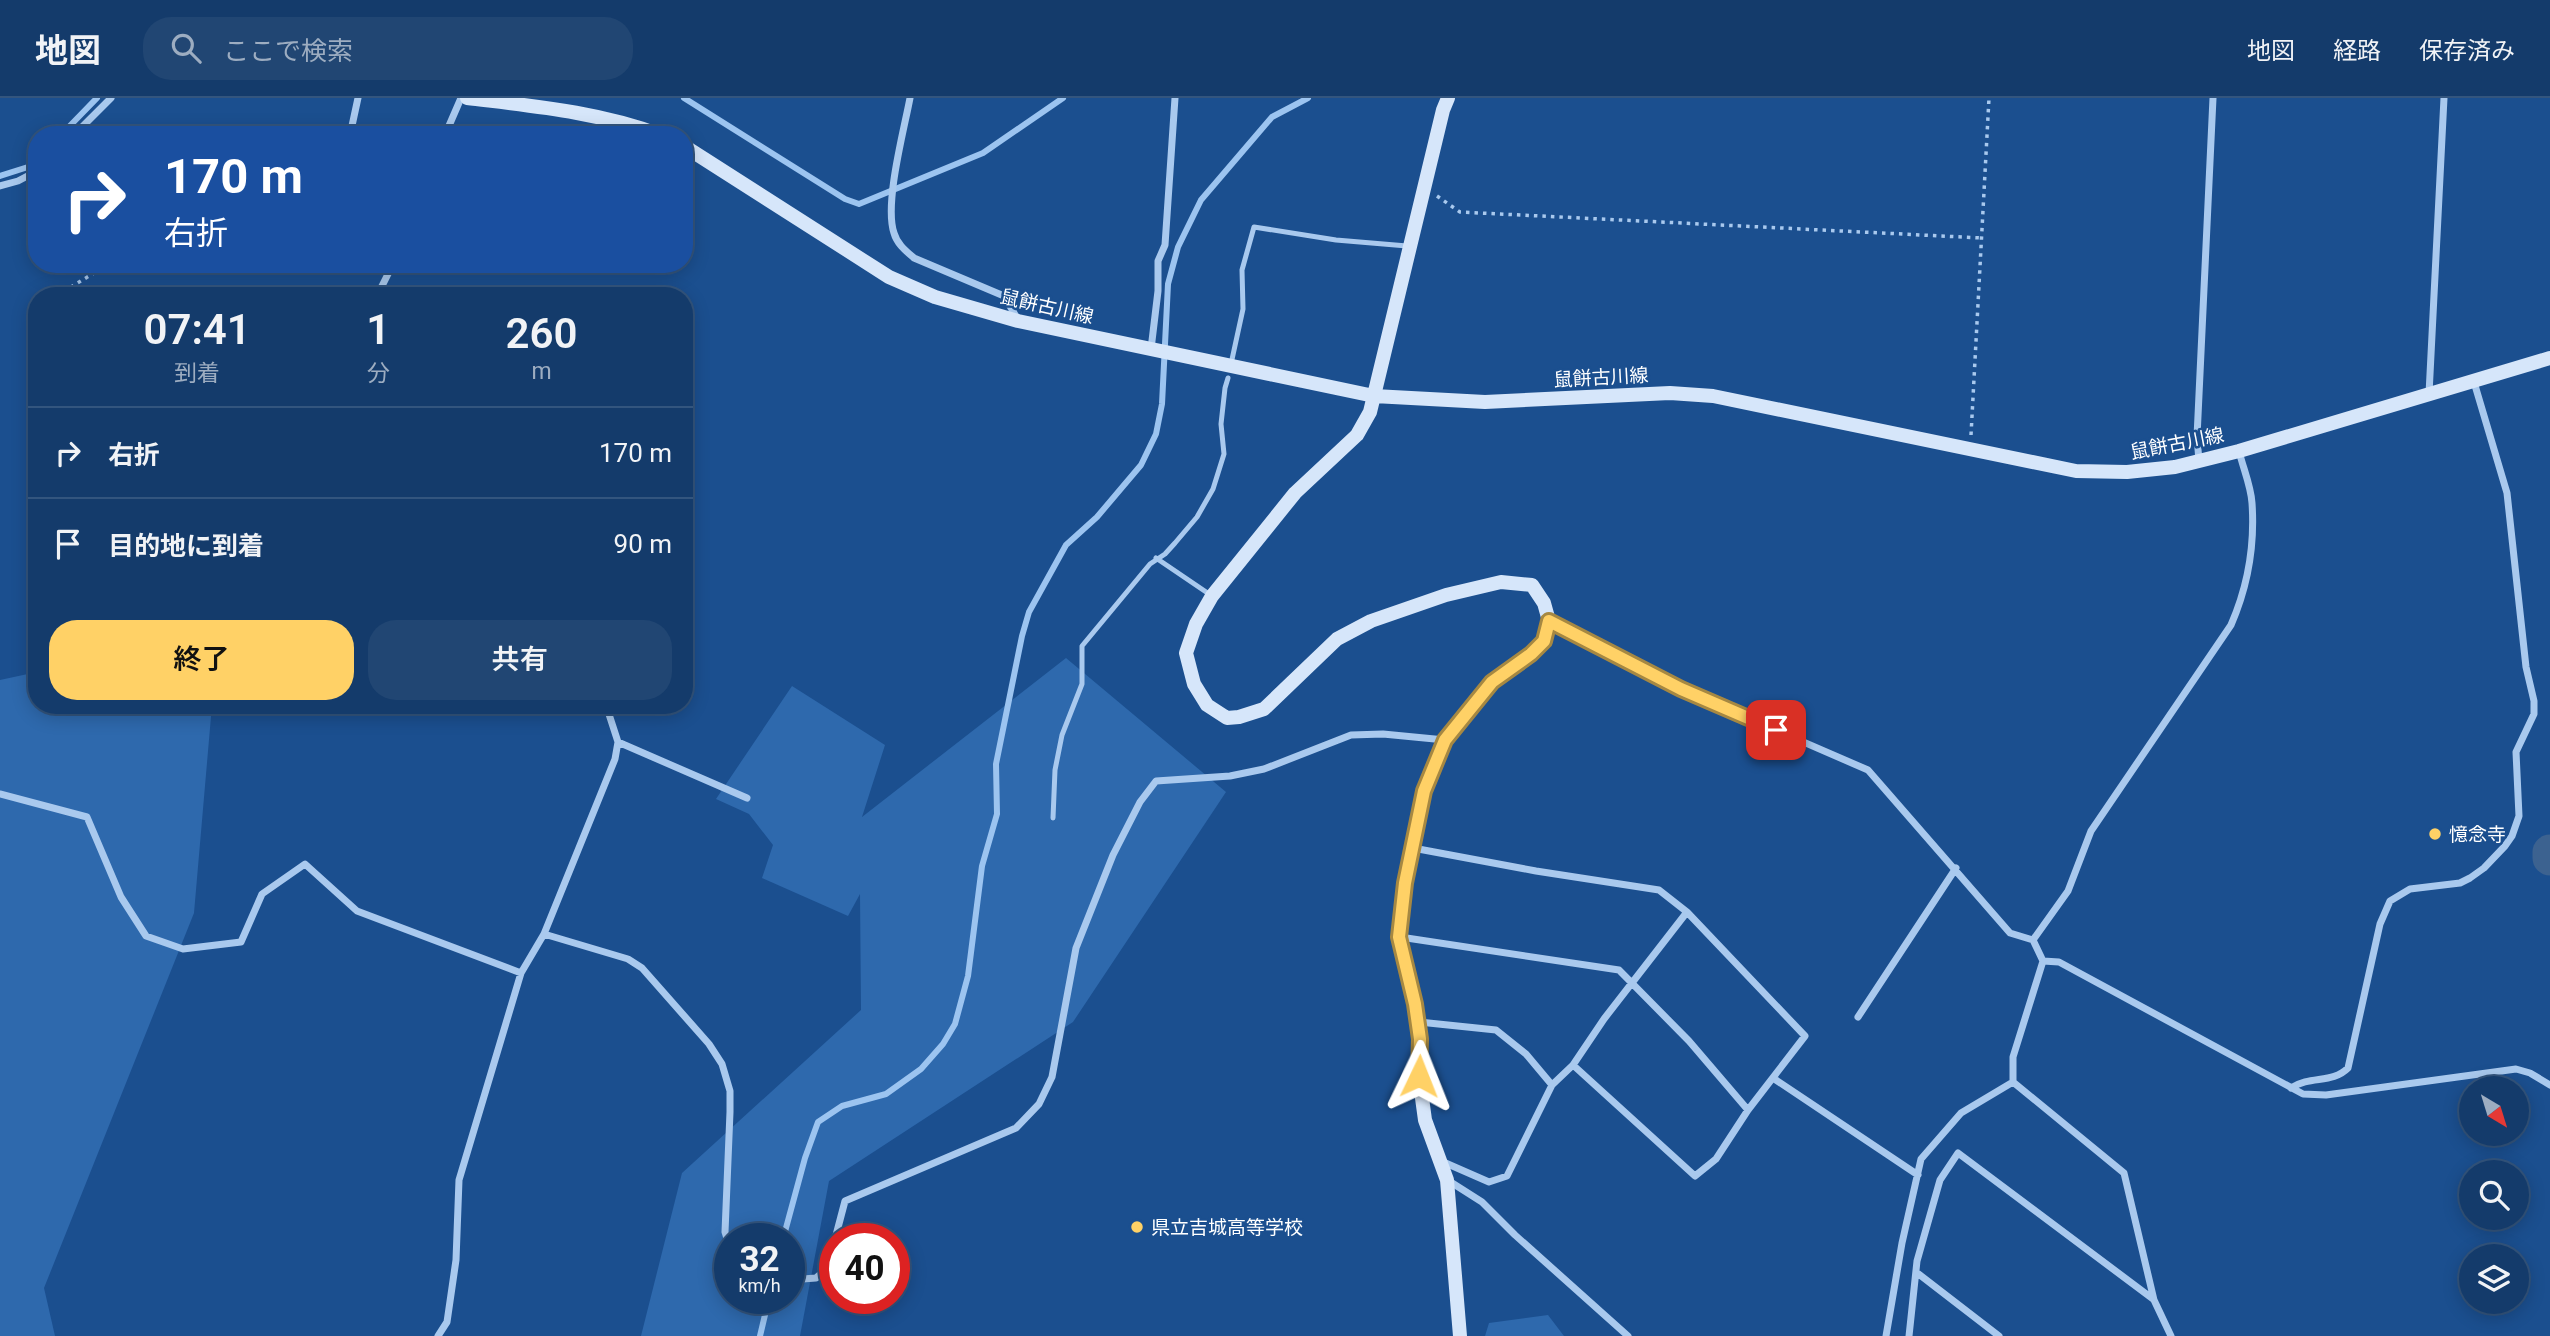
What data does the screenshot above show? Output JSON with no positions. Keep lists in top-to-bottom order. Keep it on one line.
{"streets":{"main road":["鼠餅古川線"]},"places":["憶念寺","県立吉城高等学校"],"north":"bottom right","page":{"header":"地図","search":"ここで検索","nav":["地図","経路","保存済み"],"turn":["170 m","右折"],"eta":["07:41","到着","1","分","260","m"],"list":[{"name":"右折","value":"170 m"},{"name":"目的地に到着","value":"90 m"}],"buttons":["終了","共有"],"speed":"32 km/h","limit":"40"}}
